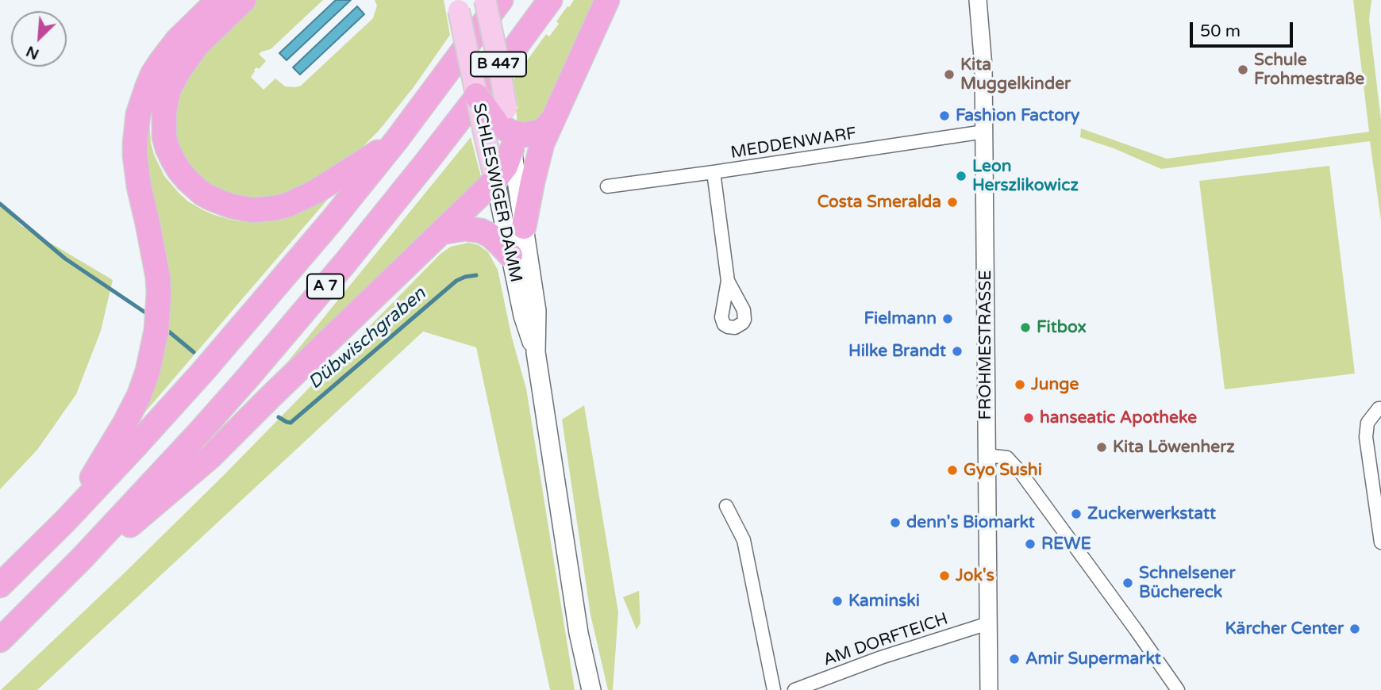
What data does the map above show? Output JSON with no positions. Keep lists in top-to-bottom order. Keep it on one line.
{"streets":{"highway":["A 7"],"main road":["B 447","SCHLESWIGER DAMM"],"street":["MEDDENWARF","FROHMESTRASSE","AM DORFTEICH"]},"crossings":[["MEDDENWARF","FROHMESTRASSE"],["FROHMESTRASSE","AM DORFTEICH"]],"water":["Dübwischgraben"],"places":["Schule Frohmestraße","Kita Muggelkinder","Fashion Factory","Leon Herszlikowicz","Costa Smeralda","Fielmann","Fitbox","Hilke Brandt","Junge","hanseatic Apotheke","Kita Löwenherz","Gyo Sushi","Zuckerwerkstatt","denn's Biomarkt","REWE","Jok's","Schnelsener Büchereck","Kaminski","Kärcher Center","Amir Supermarkt"],"scale_bar":"50 m","north":"bottom left"}
